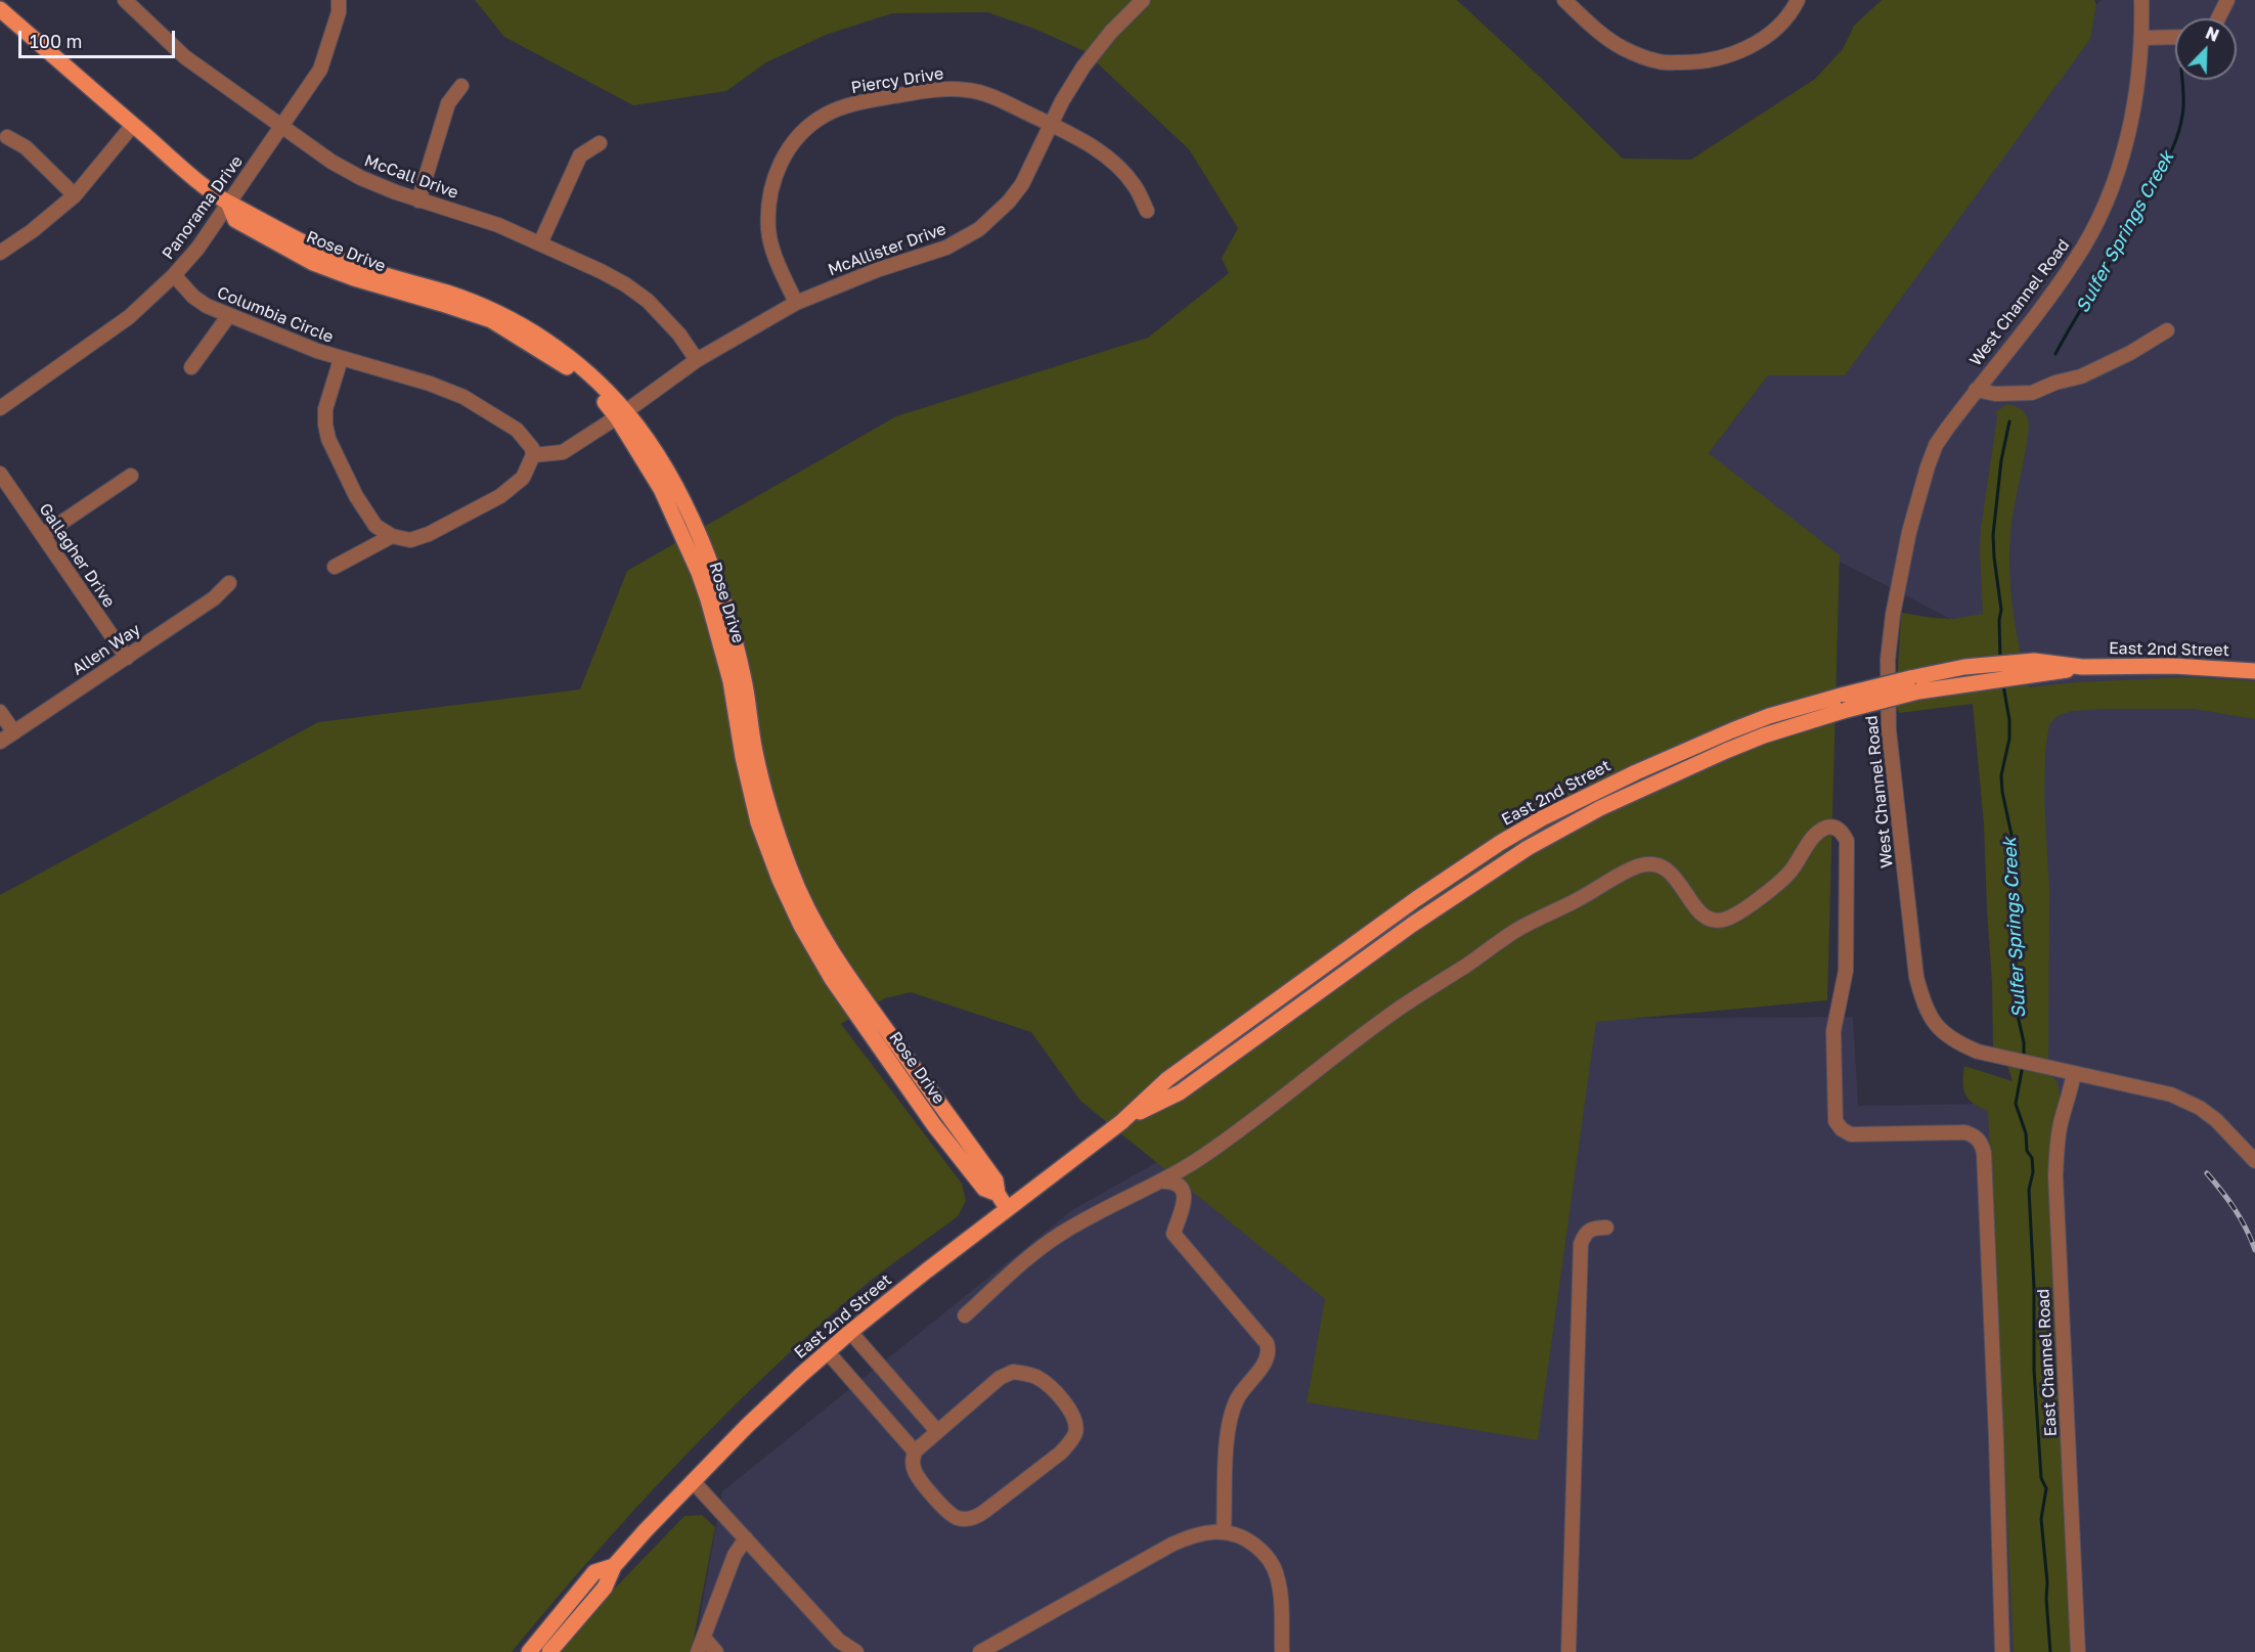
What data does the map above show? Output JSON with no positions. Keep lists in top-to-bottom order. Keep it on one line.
{"streets":{"main road":["Rose Drive","East 2nd Street"],"street":["Piercy Drive","McCall Drive","Panorama Drive","McAllister Drive","West Channel Road","Columbia Circle","Gallagher Drive","Allen Way","East Channel Road"]},"crossings":[["Piercy Drive","McAllister Drive"],["McCall Drive","Panorama Drive"],["McCall Drive","McAllister Drive"],["Panorama Drive","Rose Drive"],["Panorama Drive","Columbia Circle"],["McAllister Drive","Rose Drive"],["McAllister Drive","Columbia Circle"],["Rose Drive","East 2nd Street"],["West Channel Road","East Channel Road"],["Gallagher Drive","Allen Way"]],"water":["Sulfer Springs Creek"],"scale_bar":"100 m","north":"top right"}
